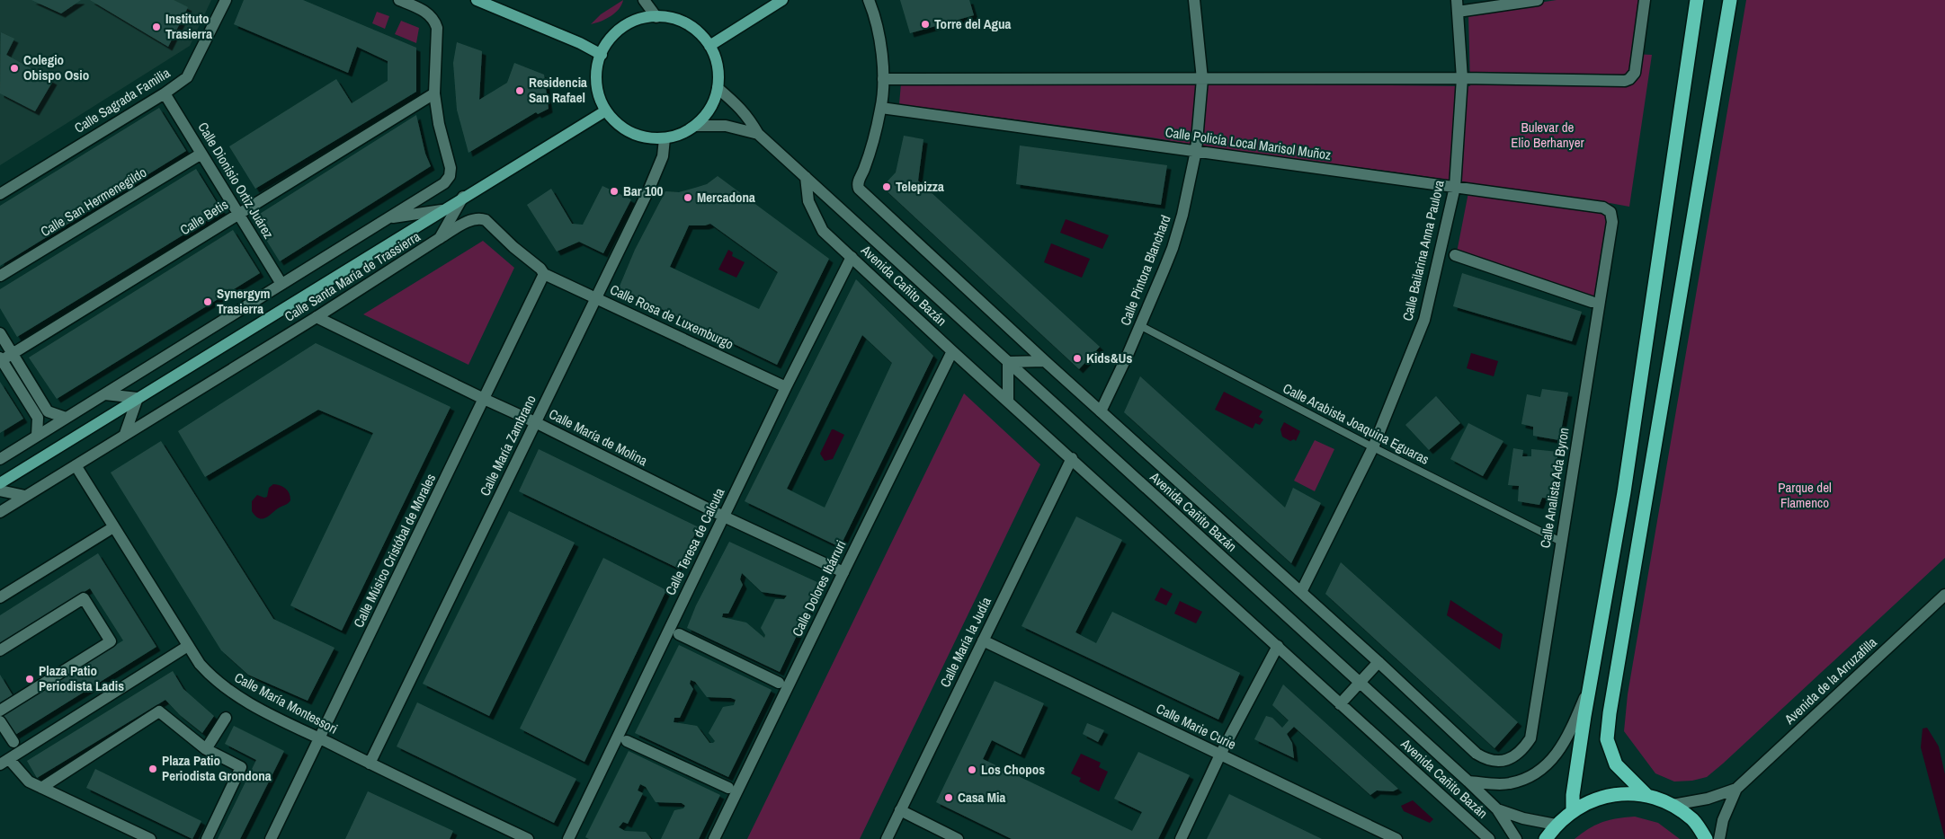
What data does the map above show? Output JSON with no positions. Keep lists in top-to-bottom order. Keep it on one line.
{"streets":{"main road":["Calle Santa María de Trassierra"],"street":["Calle Sagrada Familia","Calle Policía Local Marisol Muñoz","Calle Dionisio Ortiz Juárez","Calle San Hermenegildo","Calle Betis","Calle Bailarina Anna Paulova","Calle Pintora Blanchard","Avenida Cañito Bazán","Calle Rosa de Luxemburgo","Calle María de Molina","Calle María Zambrano","Calle Analista Ada Byron","Calle Teresa de Calcuta","Calle Músico Cristóbal de Morales","Calle Dolores Ibárruri","Calle María la Judía","Avenida de la Arruzafilla","Calle María Montessori","Calle Marie Curie"],"lane":["Calle Arabista Joaquina Eguaras"]},"crossings":[["Calle Sagrada Familia","Calle Dionisio Ortiz Juárez"],["Calle Policía Local Marisol Muñoz","Calle Bailarina Anna Paulova"],["Calle Policía Local Marisol Muñoz","Calle Pintora Blanchard"],["Calle Policía Local Marisol Muñoz","Avenida Cañito Bazán"],["Calle Policía Local Marisol Muñoz","Calle Analista Ada Byron"],["Calle Dionisio Ortiz Juárez","Calle San Hermenegildo"],["Calle Dionisio Ortiz Juárez","Calle Betis"],["Calle Dionisio Ortiz Juárez","Calle Santa María de Trassierra"],["Calle Bailarina Anna Paulova","Avenida Cañito Bazán"],["Calle Bailarina Anna Paulova","Calle Arabista Joaquina Eguaras"],["Calle Pintora Blanchard","Avenida Cañito Bazán"],["Calle Pintora Blanchard","Calle Arabista Joaquina Eguaras"],["Calle Santa María de Trassierra","Avenida Cañito Bazán"],["Calle Santa María de Trassierra","Calle Rosa de Luxemburgo"],["Calle Santa María de Trassierra","Calle María de Molina"],["Calle Santa María de Trassierra","Calle María Zambrano"],["Calle Santa María de Trassierra","Calle María Montessori"],["Avenida Cañito Bazán","Calle María Zambrano"],["Avenida Cañito Bazán","Calle Analista Ada Byron"],["Avenida Cañito Bazán","Calle Teresa de Calcuta"],["Avenida Cañito Bazán","Calle Dolores Ibárruri"],["Avenida Cañito Bazán","Calle María la Judía"],["Calle Rosa de Luxemburgo","Calle María Zambrano"],["Calle Rosa de Luxemburgo","Calle Teresa de Calcuta"],["Calle Rosa de Luxemburgo","Calle Músico Cristóbal de Morales"],["Calle Arabista Joaquina Eguaras","Calle Analista Ada Byron"],["Calle María de Molina","Calle María Zambrano"],["Calle María de Molina","Calle Teresa de Calcuta"],["Calle María de Molina","Calle Músico Cristóbal de Morales"],["Calle María de Molina","Calle Dolores Ibárruri"],["Calle María Zambrano","Calle María Montessori"],["Calle Músico Cristóbal de Morales","Calle María Montessori"],["Calle María la Judía","Calle Marie Curie"]],"parks":["Bulevar de Elio Berhanyer","Parque del Flamenco"],"places":["Torre del Agua","Instituto Trasierra","Colegio Obispo Osio","Residencia San Rafael","Telepizza","Bar 100","Mercadona","Synergym Trasierra","Kids&Us","Plaza Patio Periodista Ladis","Plaza Patio Periodista Grondona","Los Chopos","Casa Mia"]}
